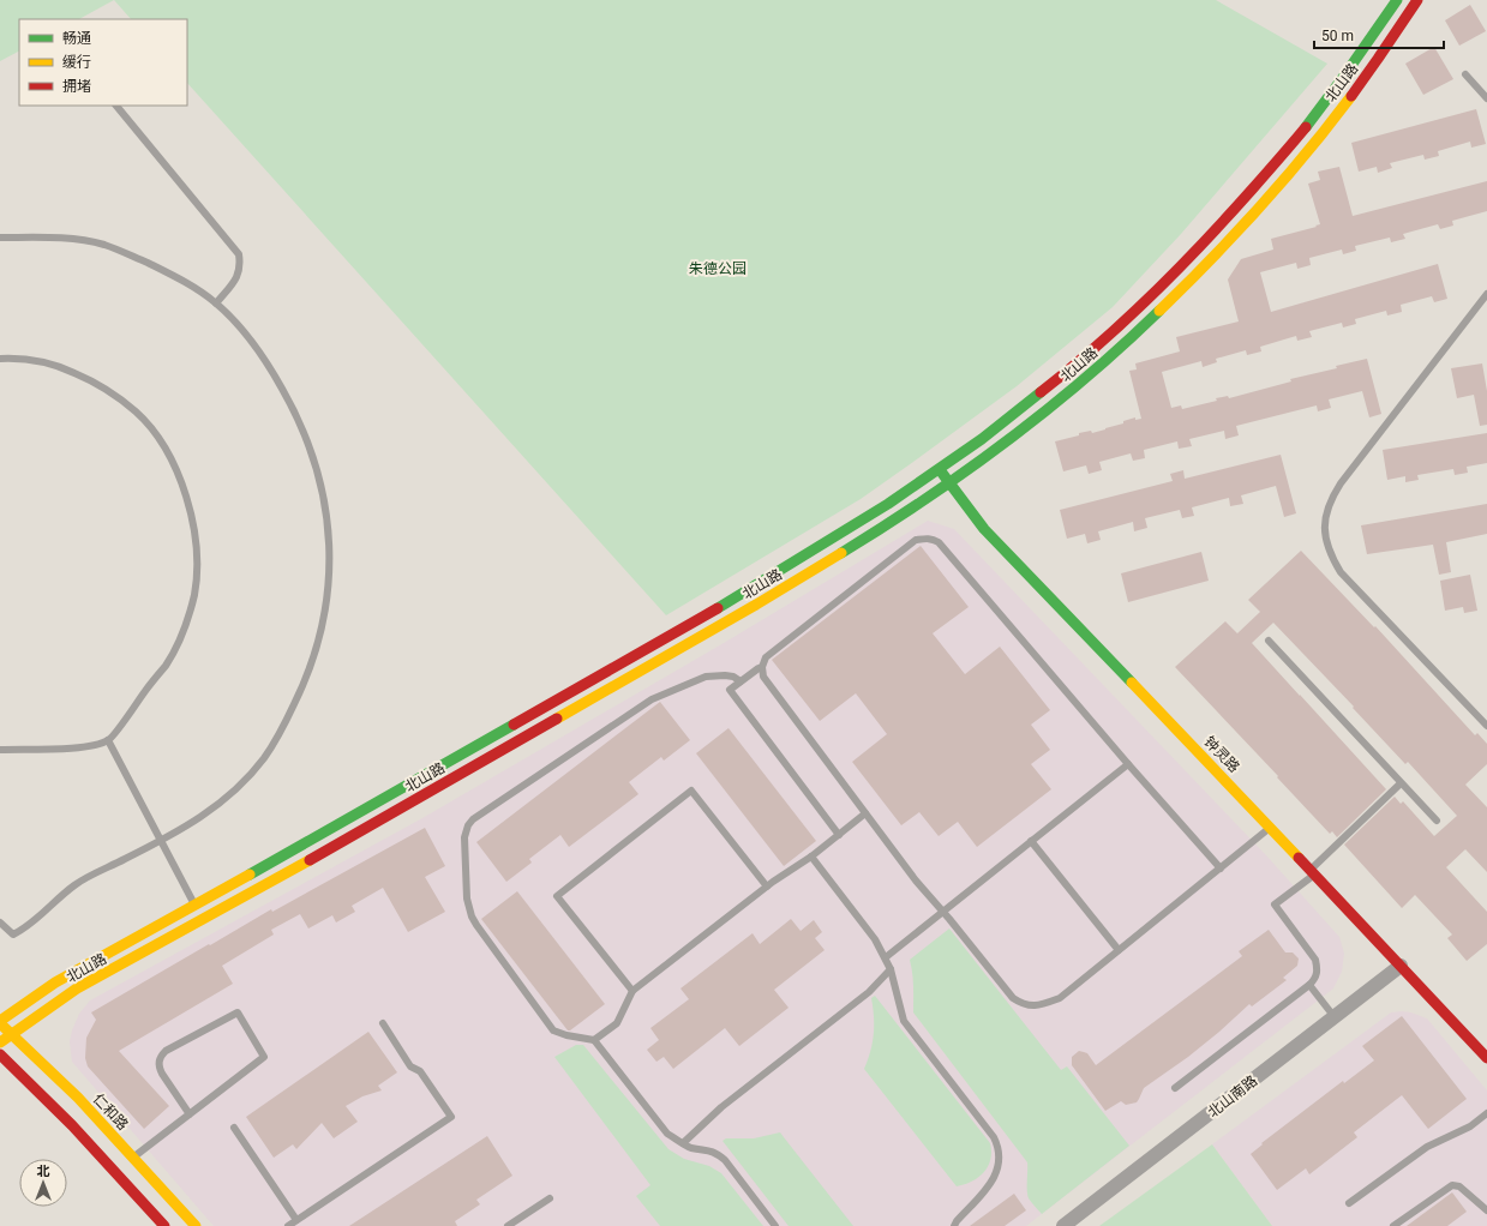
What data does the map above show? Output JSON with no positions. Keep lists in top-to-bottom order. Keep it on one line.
{"streets":{"street":["北山路","钟灵路","北山南路","仁和路"]},"crossings":[["北山路","钟灵路"],["北山路","仁和路"],["钟灵路","北山南路"]],"parks":["朱德公园"],"legend":["畅通","缓行","拥堵"],"scale_bar":"50 m","north":"top"}
